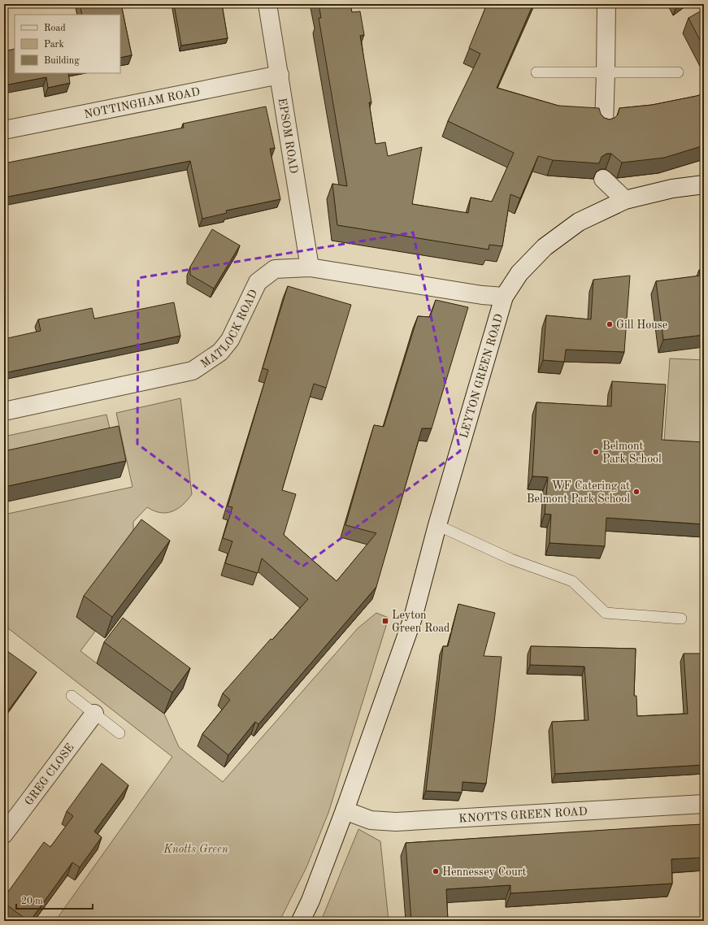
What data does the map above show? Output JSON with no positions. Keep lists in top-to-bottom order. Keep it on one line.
{"streets":{"street":["NOTTINGHAM ROAD","EPSOM ROAD","MATLOCK ROAD","LEYTON GREEN ROAD","GREG CLOSE","KNOTTS GREEN ROAD"]},"crossings":[["NOTTINGHAM ROAD","EPSOM ROAD"],["EPSOM ROAD","MATLOCK ROAD"],["MATLOCK ROAD","LEYTON GREEN ROAD"],["LEYTON GREEN ROAD","KNOTTS GREEN ROAD"]],"parks":["Knotts Green"],"places":{"other":["Gill House","Belmont Park School","WF Catering at Belmont Park School","Hennessey Court"],"transit":["Leyton Green Road"]},"legend":["Road","Park","Building"],"scale_bar":"20 m"}
